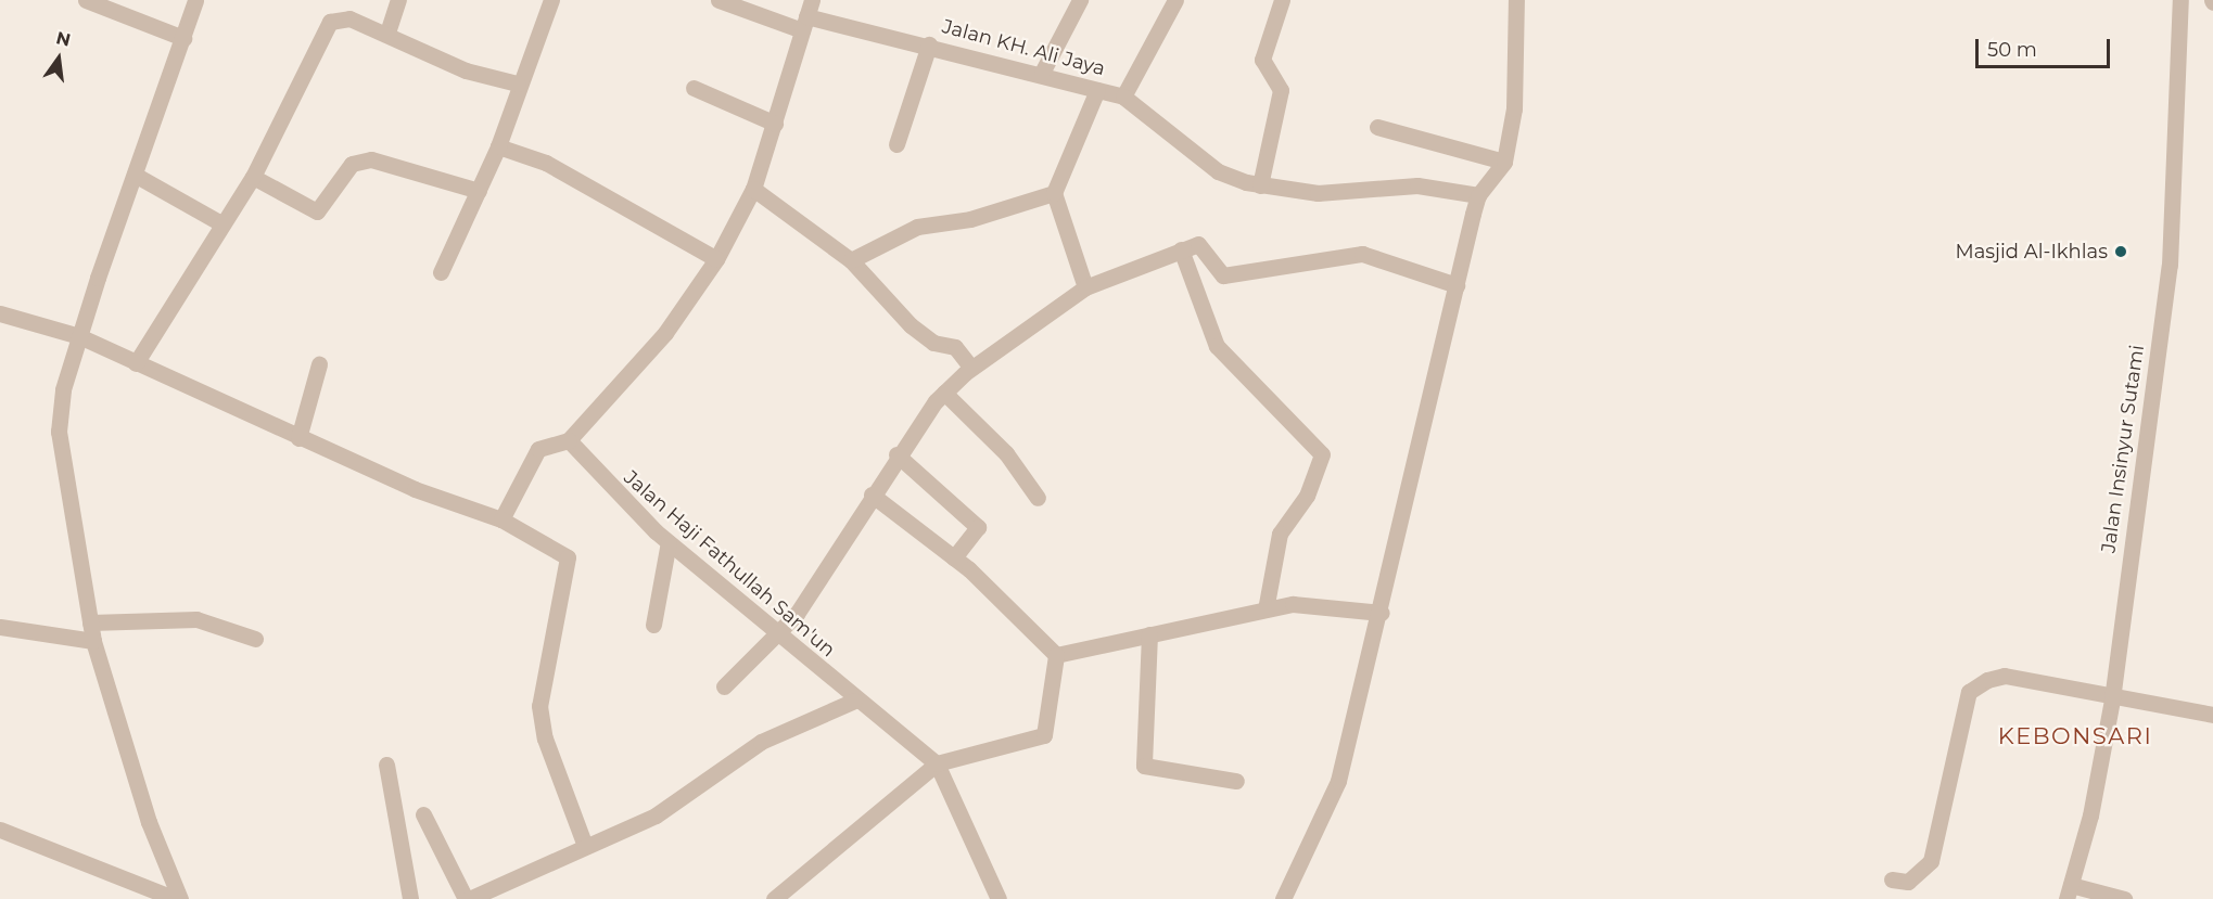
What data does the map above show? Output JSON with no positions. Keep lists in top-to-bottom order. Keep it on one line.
{"streets":{"street":["Jalan KH. Ali Jaya","Jalan Insinyur Sutami","Jalan Haji Fathullah Sam'un"]},"districts":["KEBONSARI"],"places":["Masjid Al-Ikhlas"],"scale_bar":"50 m","north":"top"}
